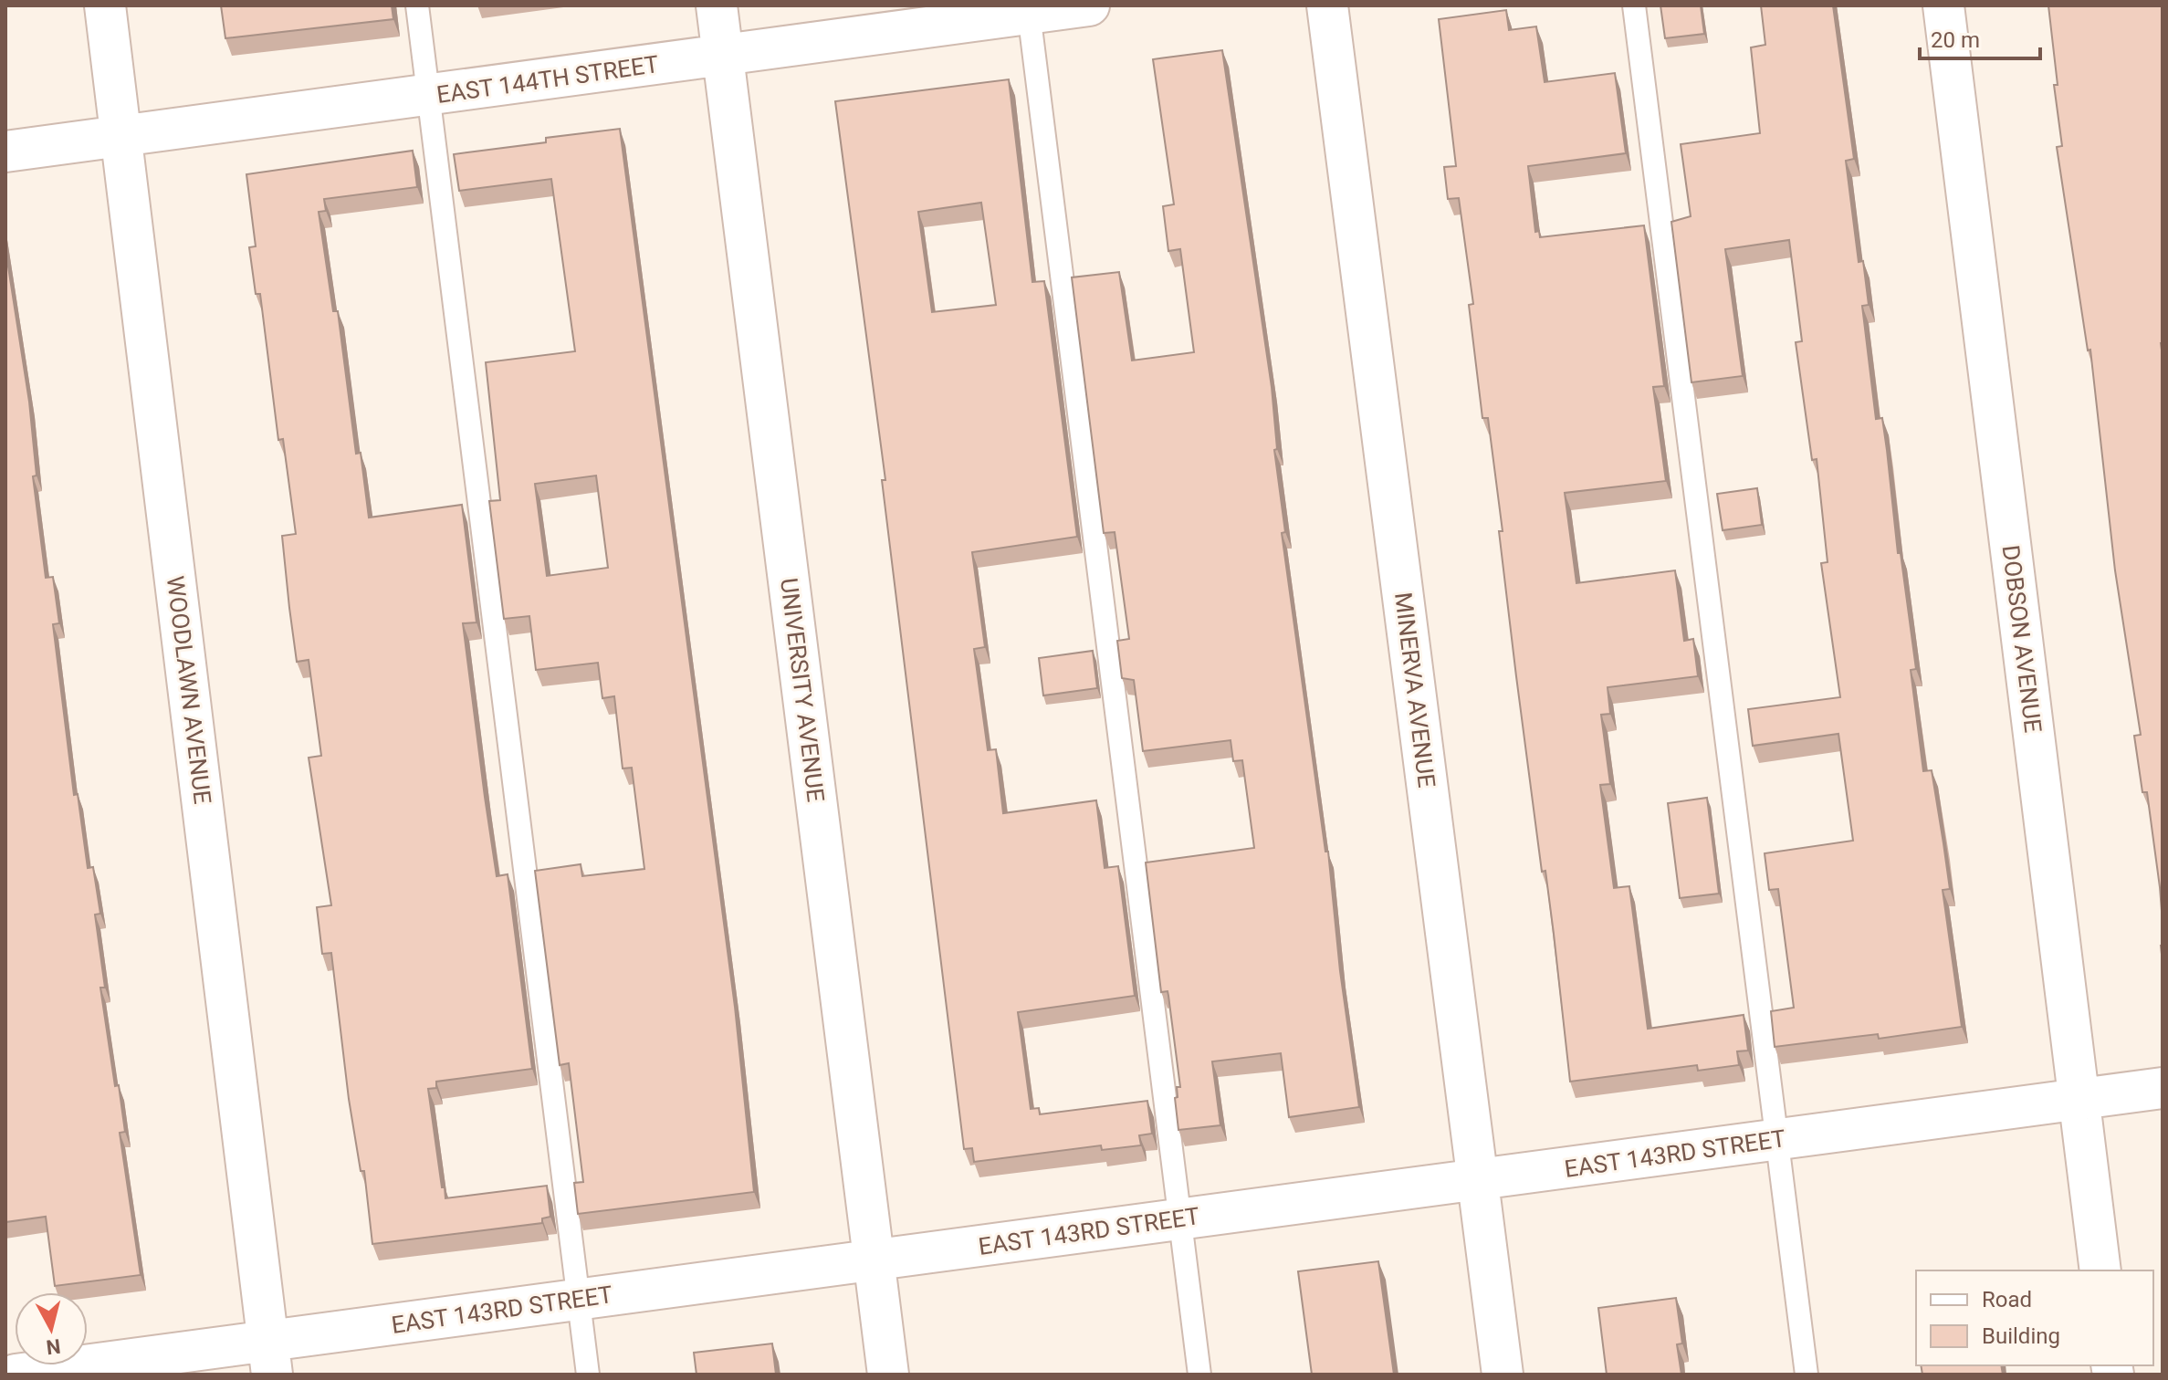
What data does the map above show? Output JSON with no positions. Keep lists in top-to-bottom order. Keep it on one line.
{"streets":{"street":["EAST 144TH STREET","DOBSON AVENUE","WOODLAWN AVENUE","UNIVERSITY AVENUE","MINERVA AVENUE","EAST 143RD STREET"]},"crossings":[["EAST 144TH STREET","WOODLAWN AVENUE"],["EAST 144TH STREET","UNIVERSITY AVENUE"],["DOBSON AVENUE","EAST 143RD STREET"],["WOODLAWN AVENUE","EAST 143RD STREET"],["UNIVERSITY AVENUE","EAST 143RD STREET"],["MINERVA AVENUE","EAST 143RD STREET"]],"legend":["Road","Building"],"scale_bar":"20 m","north":"bottom"}
